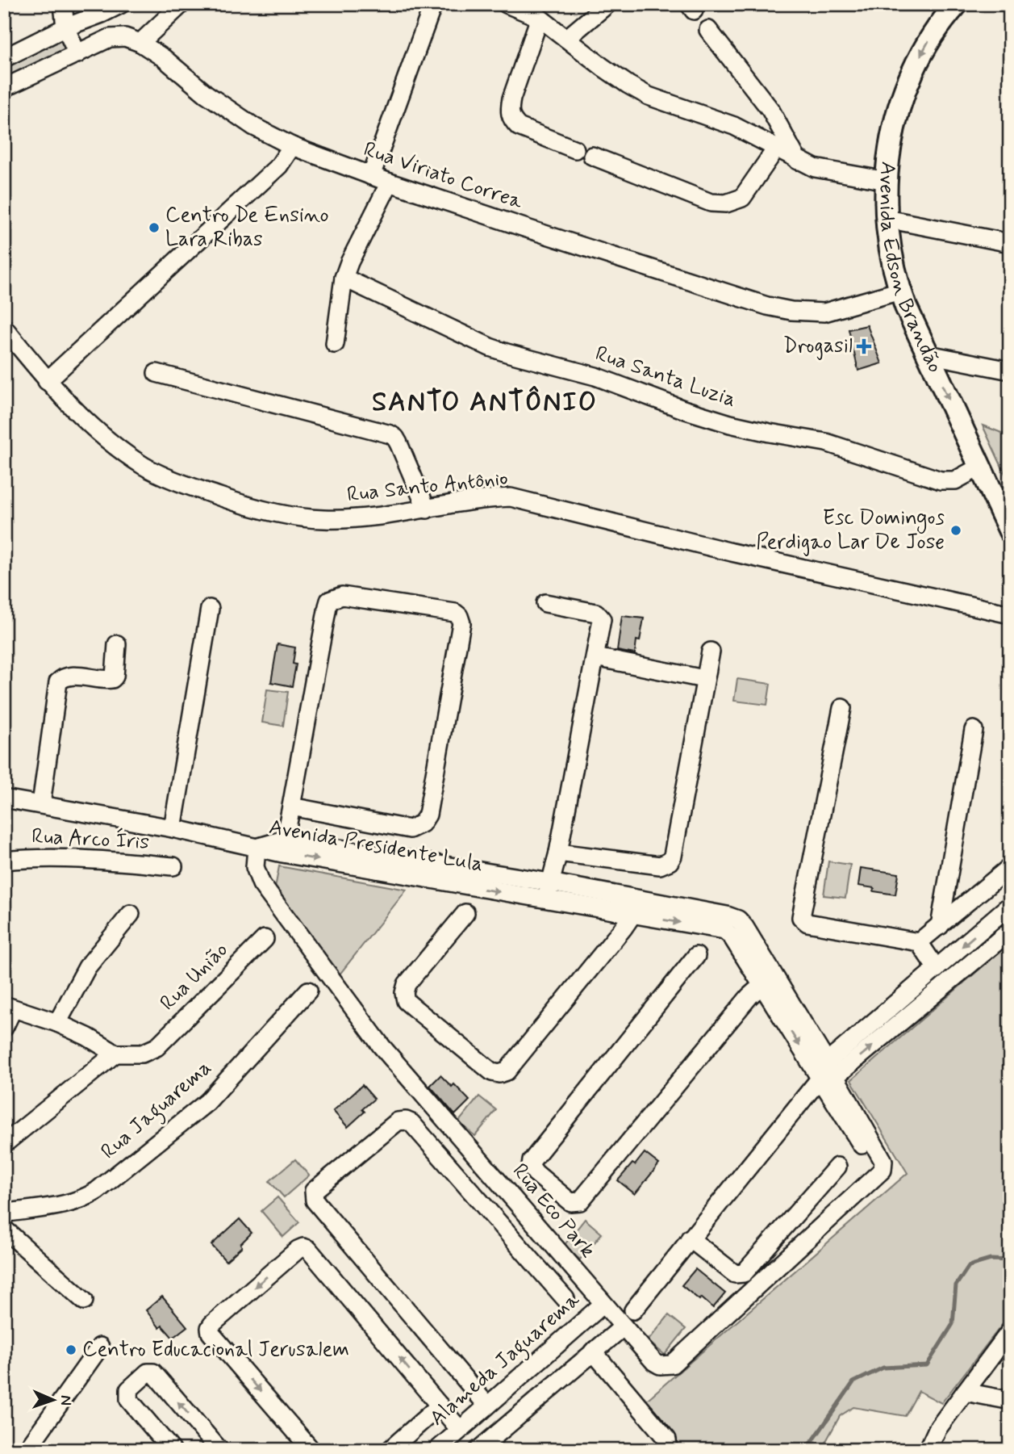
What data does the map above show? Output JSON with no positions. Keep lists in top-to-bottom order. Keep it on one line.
{"streets":{"main road":["Avenida Edson Brandão"],"street":["Rua Viriato Correa","Rua Santa Luzia","Rua Santo Antônio","Rua Arco Íris","Avenida Presidente Lula","Rua União","Rua Jaguarema","Rua Eco Park","Alameda Jaguarema"]},"crossings":[["Rua Viriato Correa","Avenida Edson Brandão"],["Avenida Edson Brandão","Rua Santa Luzia"],["Avenida Presidente Lula","Rua Eco Park"],["Rua Eco Park","Alameda Jaguarema"]],"one_way":["Avenida Edson Brandão"],"districts":["SANTO ANTÔNIO"],"places":{"other":["Centro De Ensino Lara Ribas","Esc Domingos Perdigao Lar De Jose","Centro Educacional Jerusalem"],"health":["Drogasil"]},"north":"right"}
